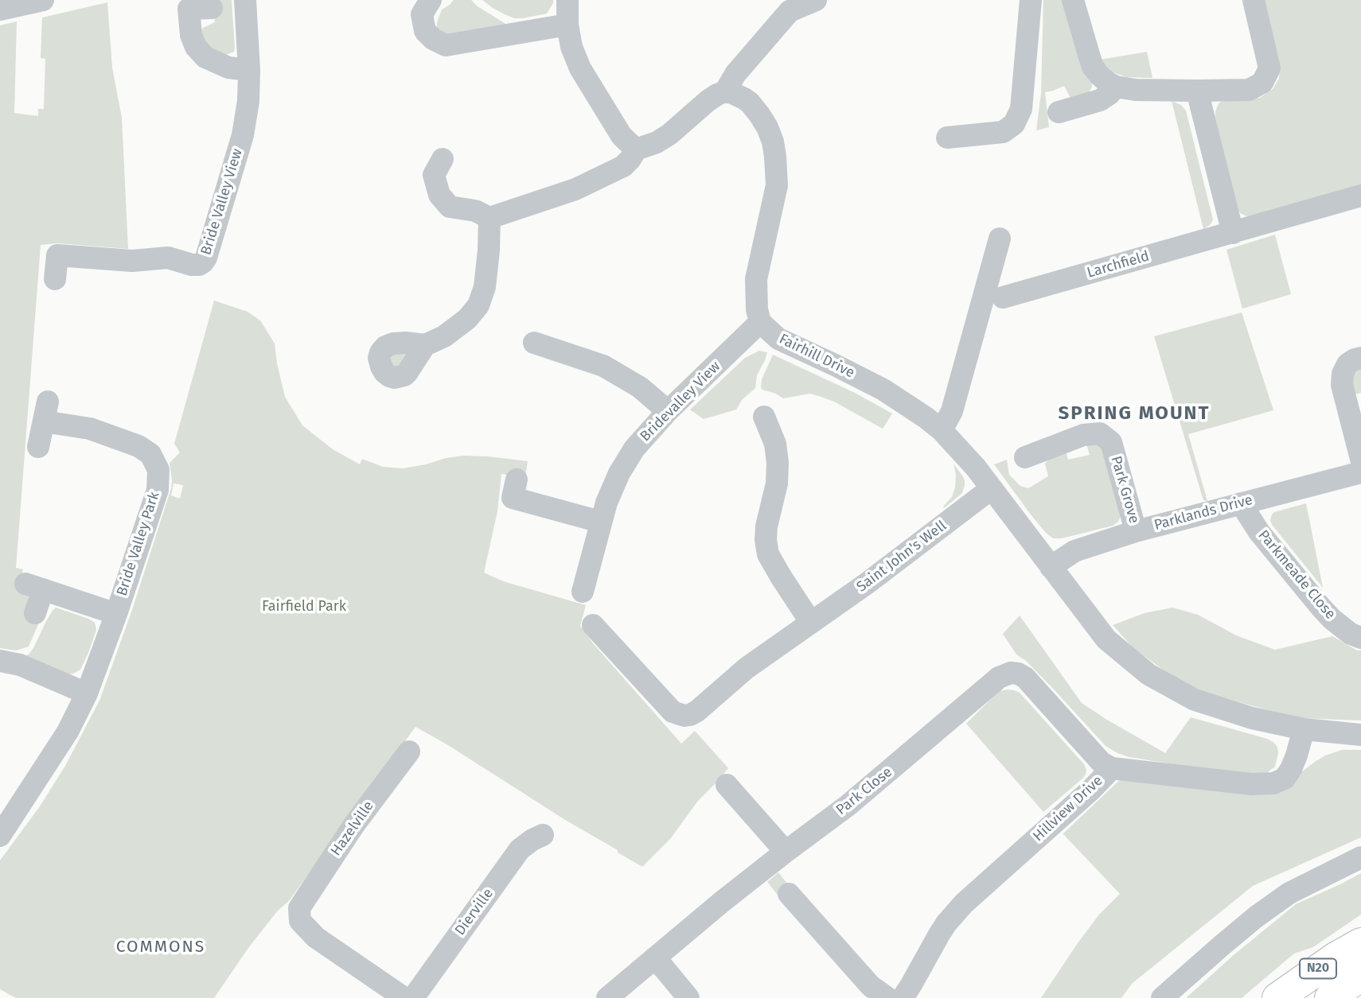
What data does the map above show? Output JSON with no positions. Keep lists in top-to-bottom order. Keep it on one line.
{"streets":{"highway":["N20"],"street":["Bride Valley View","Larchfield","Fairhill Drive","Bridevalley View","Park Grove","Parklands Drive","Bride Valley Park","Saint John's Well","Parkmeade Close","Park Close","Hillview Drive","Hazelville","Dierville"]},"crossings":[["Fairhill Drive","Bridevalley View"],["Fairhill Drive","Parklands Drive"],["Fairhill Drive","Saint John's Well"],["Fairhill Drive","Hillview Drive"],["Park Grove","Parklands Drive"],["Parklands Drive","Parkmeade Close"],["Park Close","Hillview Drive"]],"districts":["SPRING MOUNT","COMMONS"],"parks":["Fairfield Park"]}
